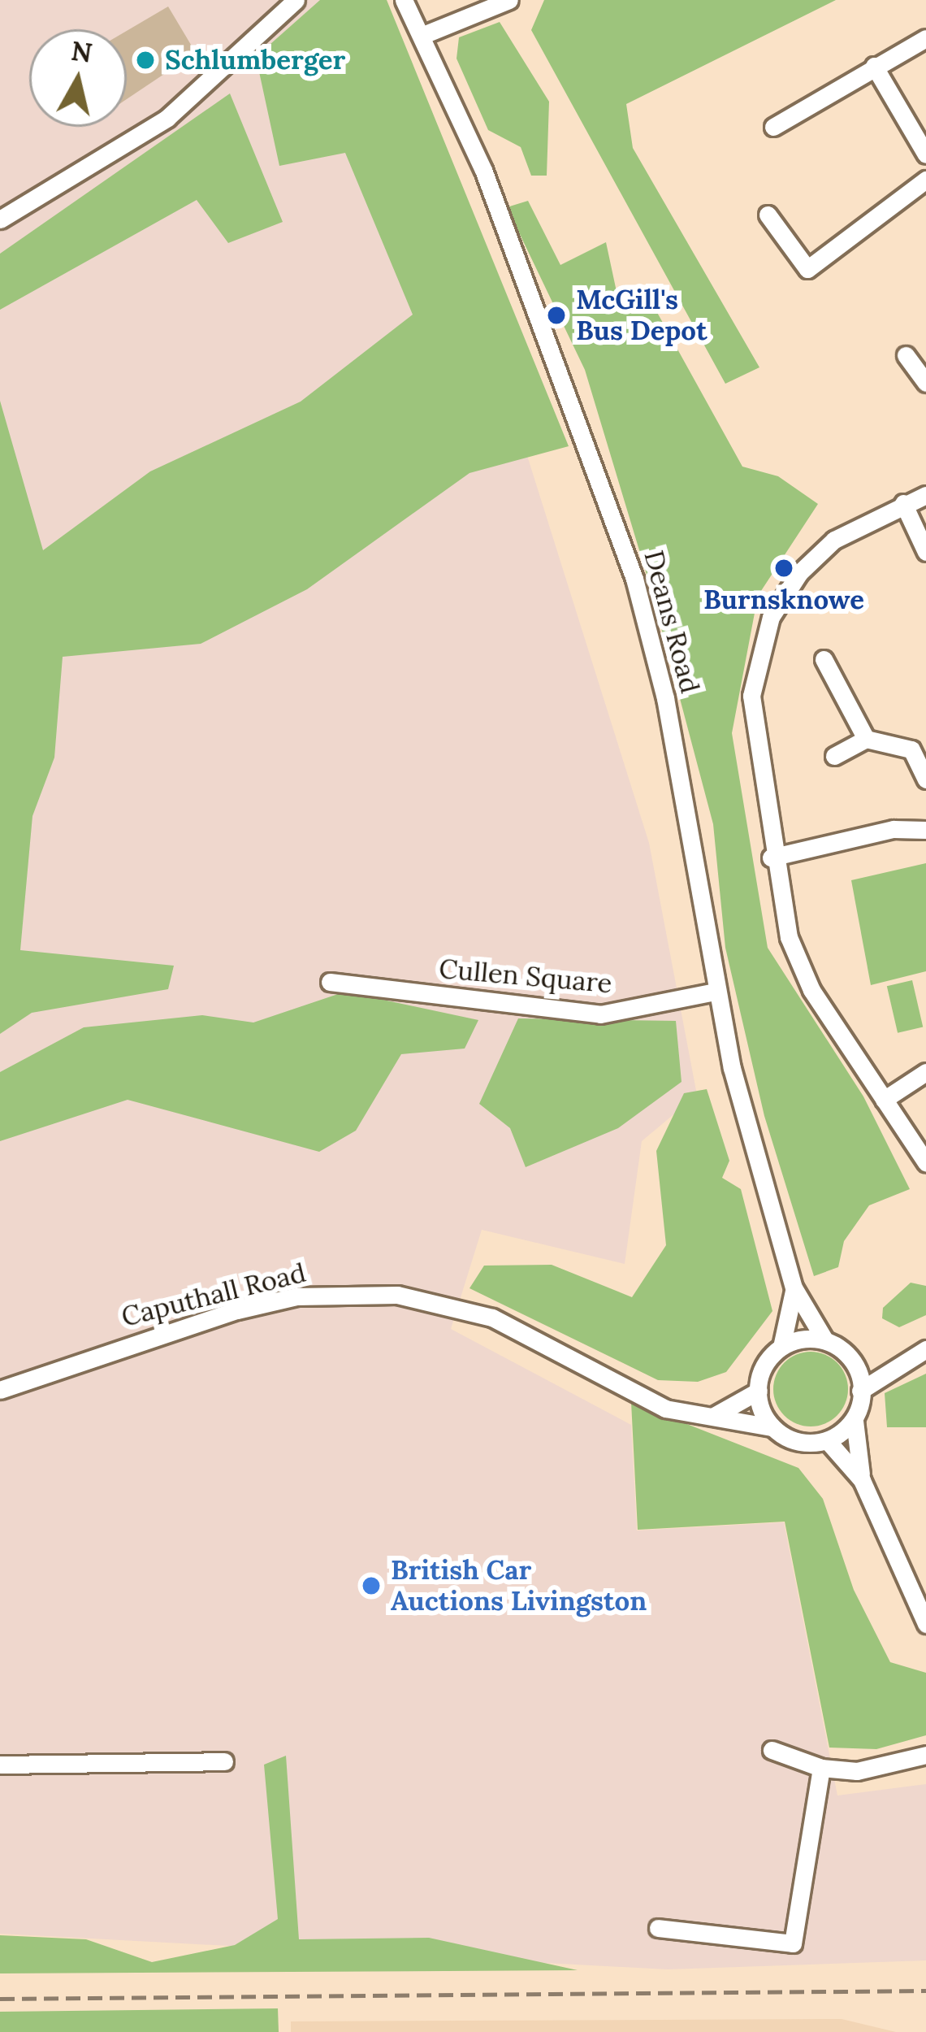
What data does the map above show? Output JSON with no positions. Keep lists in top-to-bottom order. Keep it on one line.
{"streets":{"street":["Deans Road","Cullen Square","Caputhall Road"]},"crossings":[["Deans Road","Cullen Square"],["Deans Road","Caputhall Road"]],"places":["Schlumberger","McGill's Bus Depot","Burnsknowe","British Car Auctions Livingston"],"north":"top"}
